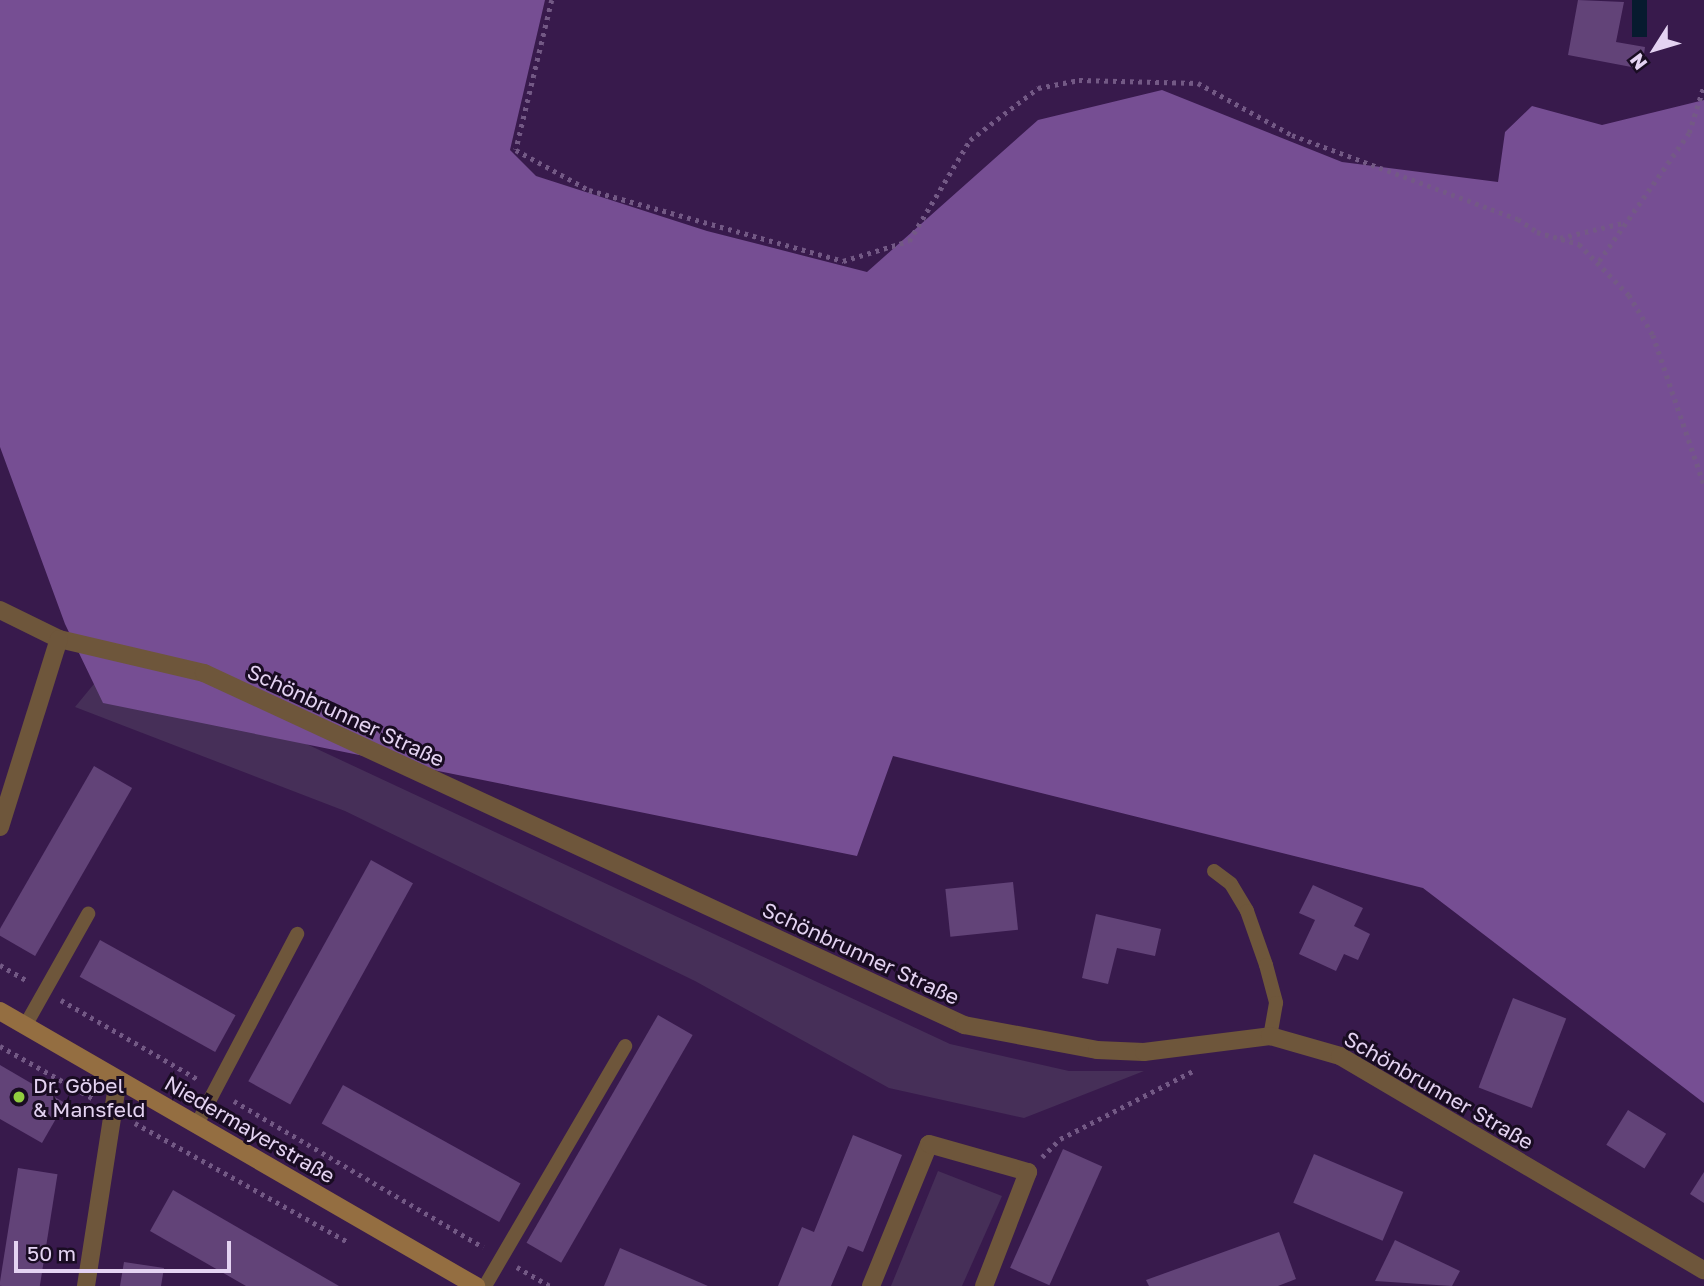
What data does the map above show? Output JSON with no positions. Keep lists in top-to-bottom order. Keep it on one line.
{"streets":{"main road":["Niedermayerstraße"],"street":["Schönbrunner Straße"]},"places":["Dr. Göbel & Mansfeld"],"scale_bar":"50 m","north":"bottom left"}
